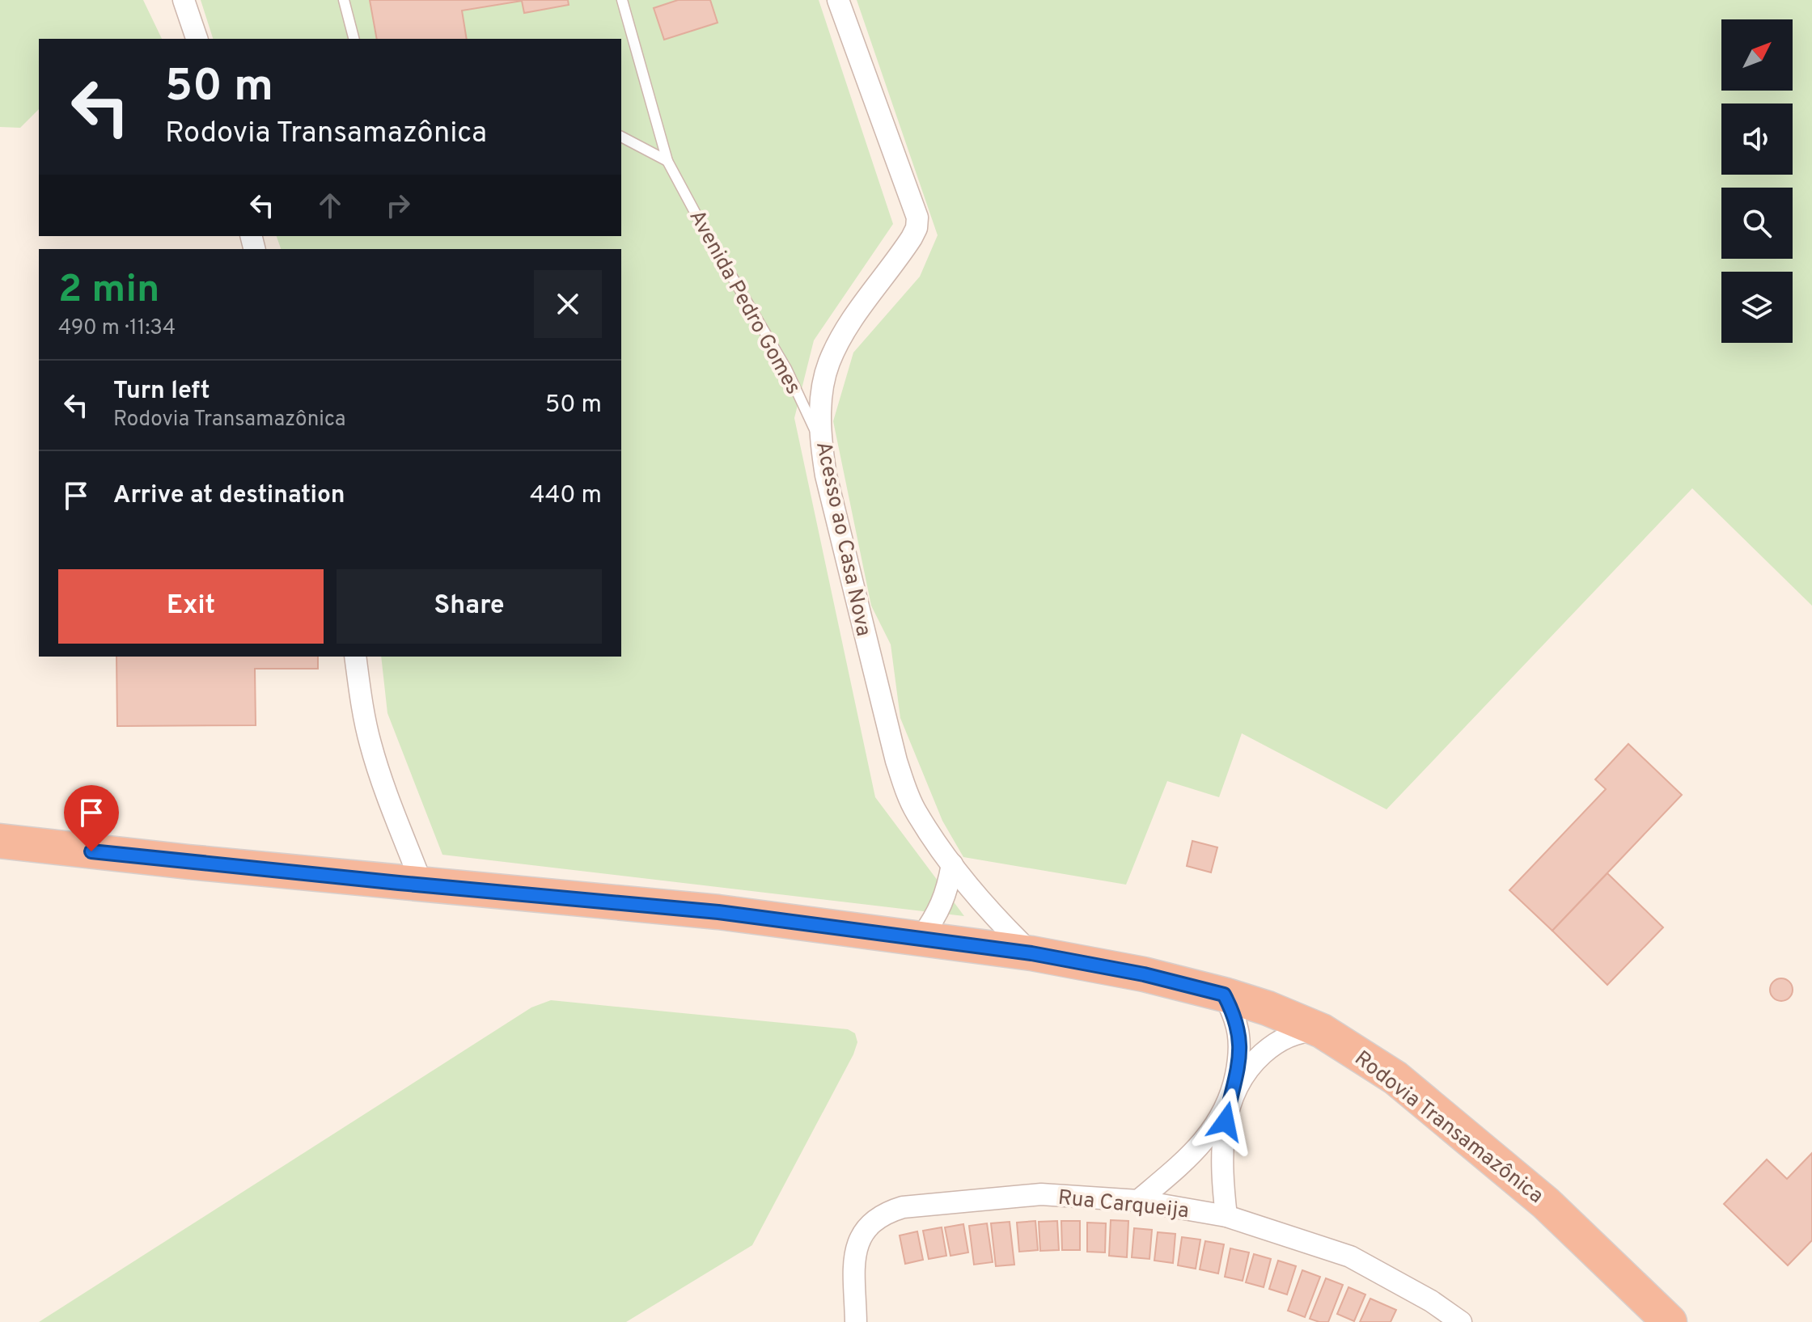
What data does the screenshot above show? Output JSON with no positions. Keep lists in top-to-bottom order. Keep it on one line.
{"streets":{"highway":["Rodovia Transamazônica"],"street":["Acesso ao Casa Nova","Rua Carqueija"],"lane":["Avenida Pedro Gomes"]},"crossings":[["Avenida Pedro Gomes","Acesso ao Casa Nova"],["Acesso ao Casa Nova","Rodovia Transamazônica"]],"north":"top right","page":{"turn":["50 m","Rodovia Transamazônica"],"heading":["2 min","490 m · 11:34"],"list":[{"name":"Turn left","note":"Rodovia Transamazônica","value":"50 m"},{"name":"Arrive at destination","value":"440 m"}],"buttons":["Exit","Share"]}}
